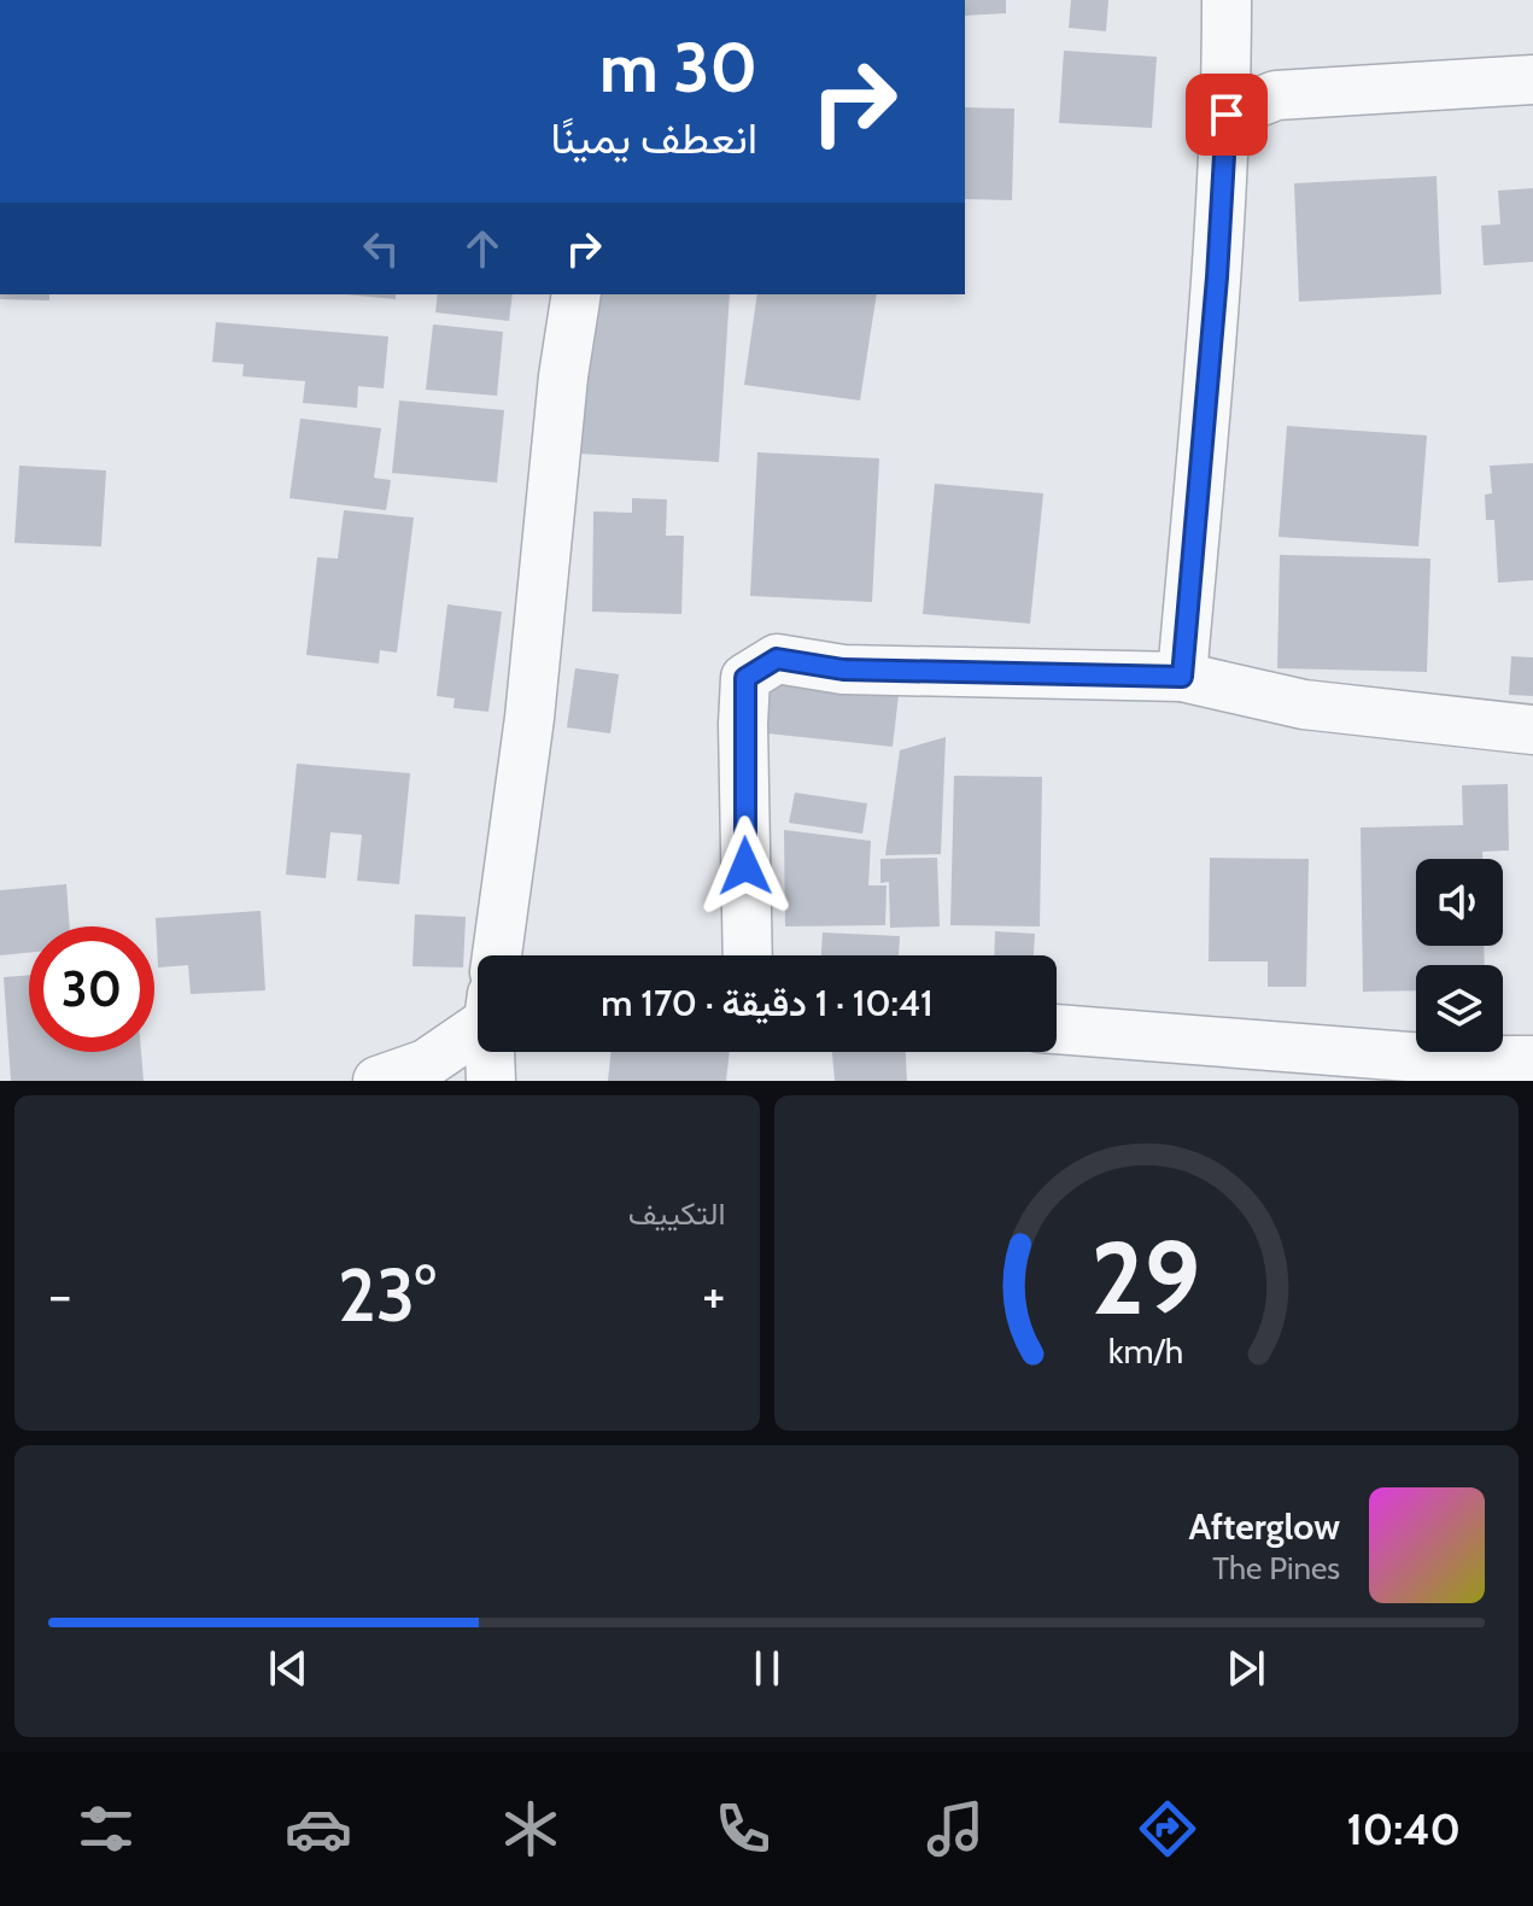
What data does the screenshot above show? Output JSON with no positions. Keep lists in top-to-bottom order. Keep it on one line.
{"page":{"turn":["30 m","انعطف يمينًا"],"limit":"30","trip":"10:41 · 1 دقيقة · 170 m","tile":"التكييف","heat":["−","23°","+"],"song":["Afterglow","The Pines"],"tabs":"10:40","gauge":["29","km/h"]}}
